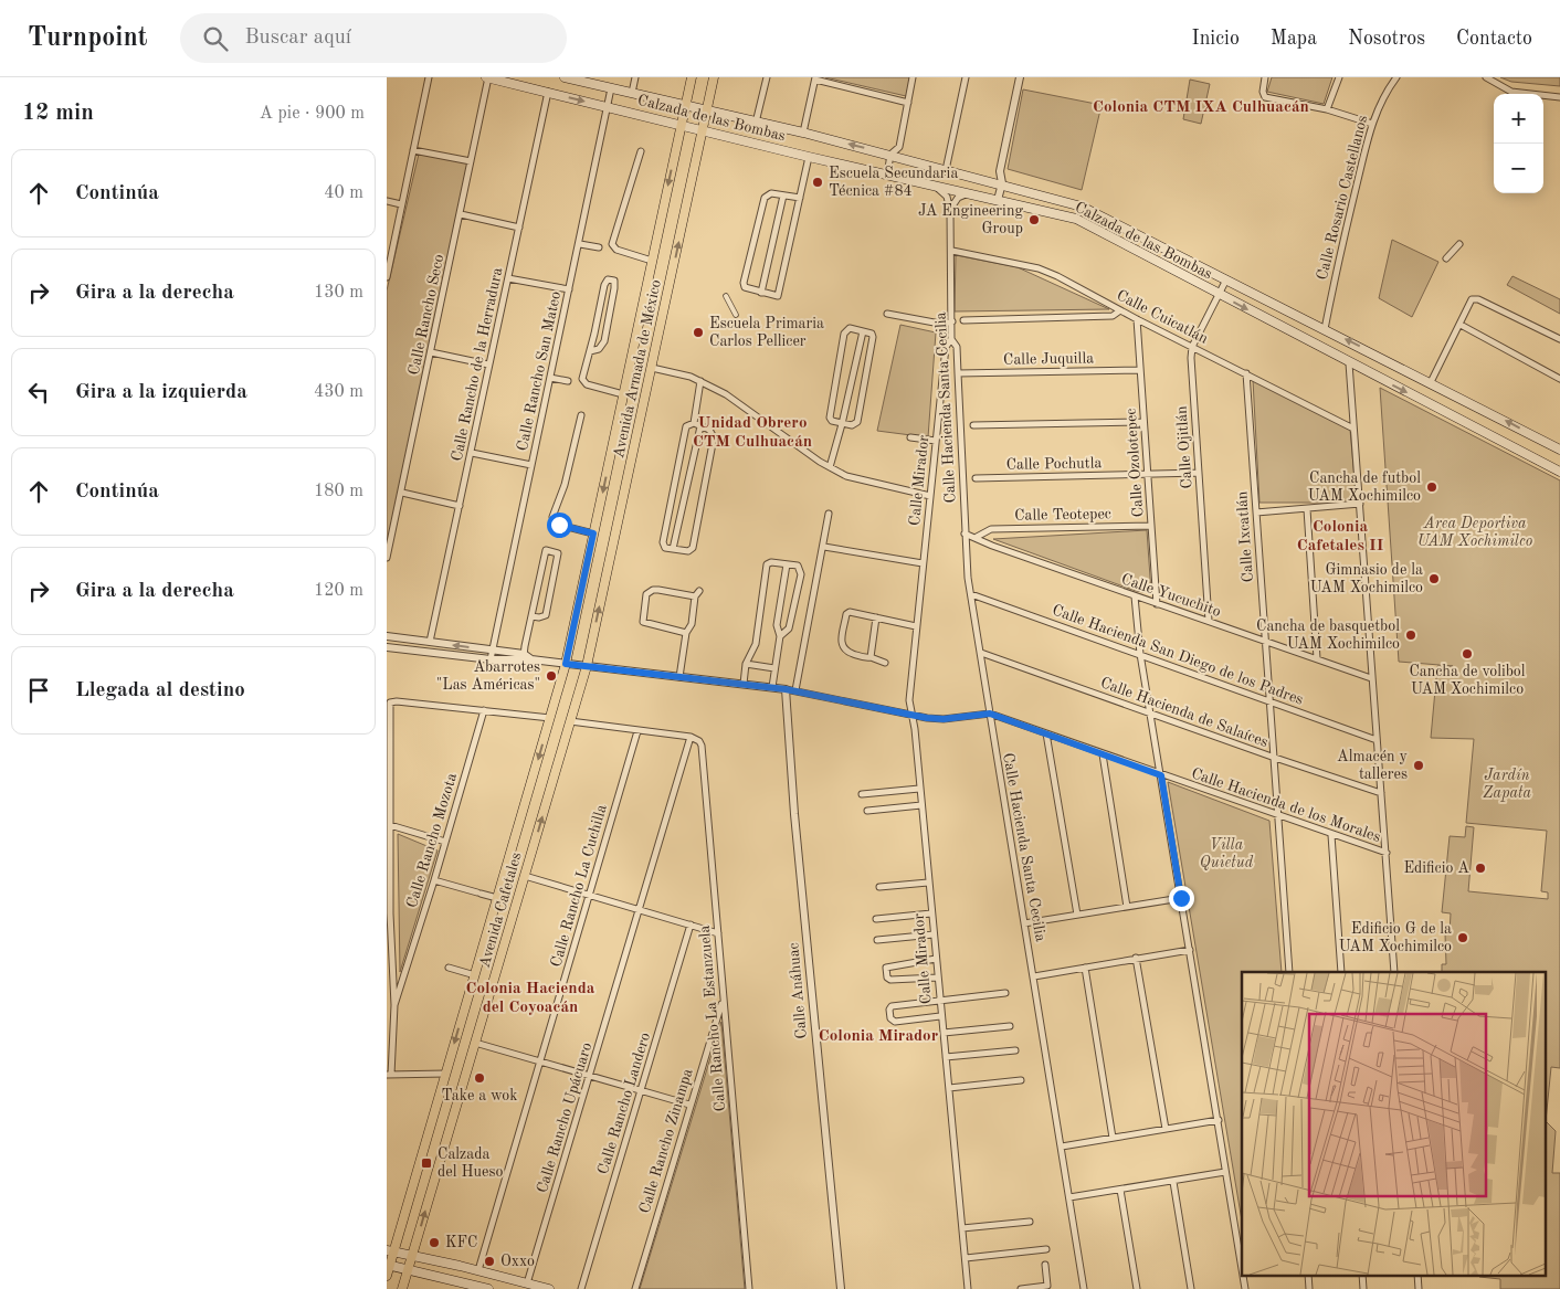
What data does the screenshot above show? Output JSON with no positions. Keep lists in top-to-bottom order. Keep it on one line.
{"streets":{"main road":["Calzada de las Bombas","Avenida Armada de México","Avenida Cafetales"],"street":["Calle Rosario Castellanos","Calle Rancho Seco","Calle Cuicatlán","Calle Juquilla","Calle Rancho de la Herradura","Calle Rancho San Mateo","Calle Hacienda Santa Cecilia","Calle Ojitlán","Calle Ozolotepec","Calle Pochutla","Calle Mirador","Calle Teotepec","Calle Ixcatlán","Calle Yucuchito","Calle Hacienda San Diego de los Padres","Calle Hacienda de Salaíces","Calle Hacienda de los Morales","Calle Rancho Mozota","Calle Rancho La Cuchilla","Calle Anáhuac","Calle Rancho La Estanzuela","Calle Rancho Landero","Calle Rancho Upácuaro","Calle Rancho Zinampa"]},"crossings":[["Calzada de las Bombas","Calle Rosario Castellanos"],["Calzada de las Bombas","Calle Rancho Seco"],["Calzada de las Bombas","Calle Rancho de la Herradura"],["Calzada de las Bombas","Avenida Armada de México"],["Calzada de las Bombas","Calle Rancho San Mateo"],["Calzada de las Bombas","Calle Hacienda Santa Cecilia"],["Calzada de las Bombas","Calle Ojitlán"],["Calle Cuicatlán","Calle Hacienda Santa Cecilia"],["Calle Cuicatlán","Calle Ojitlán"],["Calle Cuicatlán","Calle Ozolotepec"],["Calle Cuicatlán","Calle Ixcatlán"],["Calle Juquilla","Calle Hacienda Santa Cecilia"],["Calle Juquilla","Calle Ozolotepec"],["Avenida Armada de México","Avenida Cafetales"],["Calle Hacienda Santa Cecilia","Calle Mirador"],["Calle Hacienda Santa Cecilia","Calle Yucuchito"],["Calle Hacienda Santa Cecilia","Calle Hacienda San Diego de los Padres"],["Calle Hacienda Santa Cecilia","Calle Hacienda de Salaíces"],["Calle Hacienda Santa Cecilia","Calle Hacienda de los Morales"],["Calle Ojitlán","Calle Pochutla"],["Calle Ojitlán","Calle Yucuchito"],["Calle Ozolotepec","Calle Pochutla"],["Calle Ozolotepec","Calle Teotepec"],["Calle Ozolotepec","Calle Yucuchito"],["Calle Teotepec","Calle Yucuchito"],["Calle Ixcatlán","Calle Yucuchito"],["Calle Ixcatlán","Calle Hacienda San Diego de los Padres"],["Calle Ixcatlán","Calle Hacienda de Salaíces"],["Calle Ixcatlán","Calle Hacienda de los Morales"],["Calle Rancho La Estanzuela","Calle Rancho Upácuaro"],["Calle Rancho La Estanzuela","Calle Rancho Zinampa"]],"districts":["Colonia CTM IXA Culhuacán","Unidad Obrero CTM Culhuacán","Colonia Cafetales II","Colonia Hacienda del Coyoacán","Colonia Mirador"],"parks":["Area Deportiva UAM Xochimilco","Jardín Zapata","Villa Quietud"],"places":{"other":["Escuela Secundaria Técnica #84","JA Engineering Group","Escuela Primaria Carlos Pellicer","Cancha de futbol UAM Xochimilco","Gimnasio de la UAM Xochimilco","Cancha de basquetbol UAM Xochimilco","Cancha de volibol UAM Xochimilco","Abarrotes \"Las Américas\"","Almacén y talleres","Edificio A","Edificio G de la UAM Xochimilco","Take a wok","KFC","Oxxo"],"transit":["Calzada del Hueso"]},"page":{"header":"Turnpoint","search":"Buscar aquí","nav":["Inicio","Mapa","Nosotros","Contacto"],"heading":["12 min","A pie · 900 m"],"map_buttons":["+","−"],"list":[["Continúa","40 m"],["Gira a la derecha","130 m"],["Gira a la izquierda","430 m"],["Continúa","180 m"],["Gira a la derecha","120 m"],"Llegada al destino"]}}
